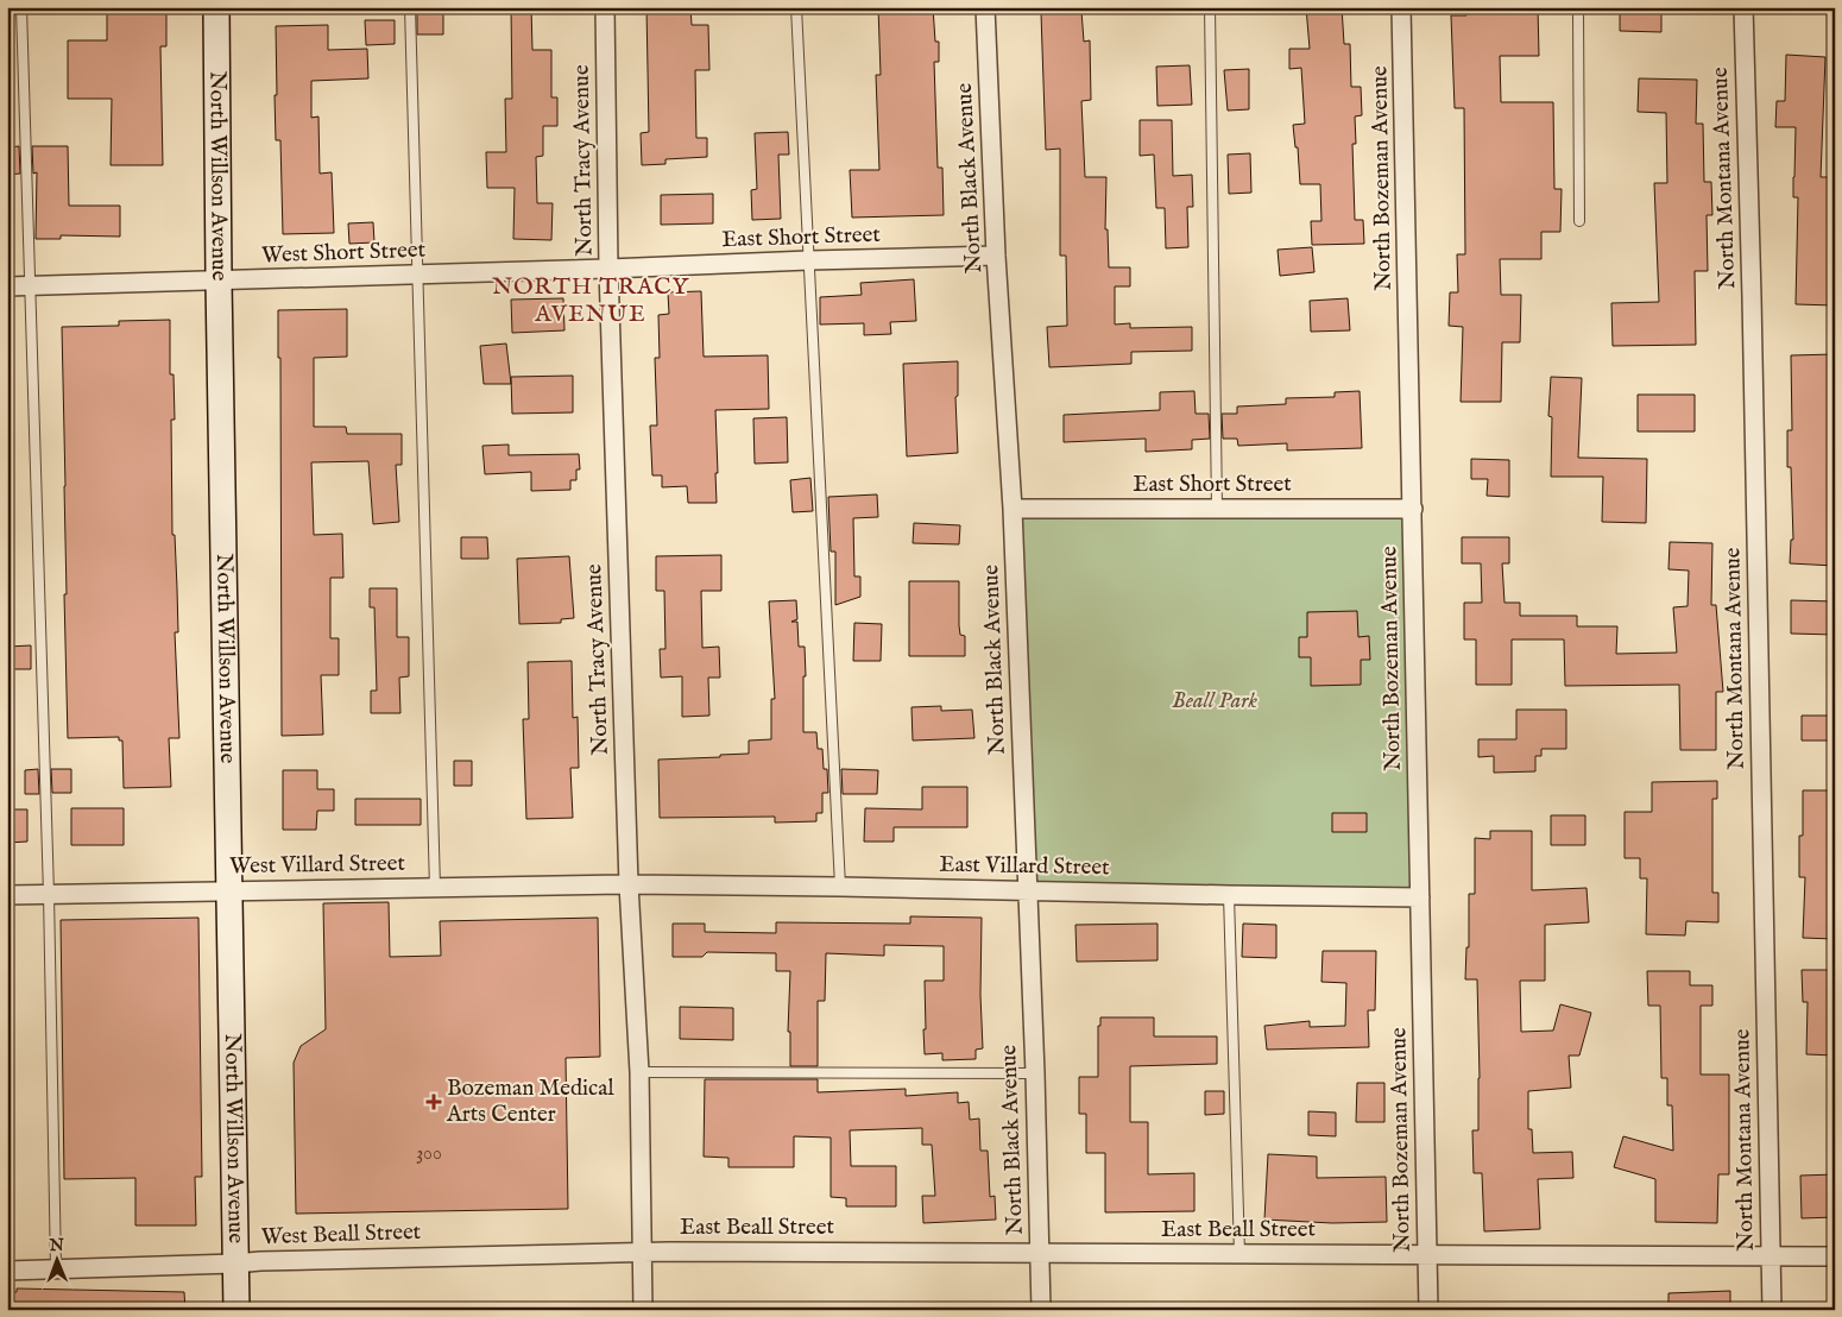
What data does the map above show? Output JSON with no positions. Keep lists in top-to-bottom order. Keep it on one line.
{"streets":{"street":["North Tracy Avenue","North Willson Avenue","North Black Avenue","North Bozeman Avenue","North Montana Avenue","East Short Street","West Short Street","West Villard Street","East Villard Street","East Beall Street","West Beall Street"]},"crossings":[["North Tracy Avenue","East Short Street"],["North Tracy Avenue","West Short Street"],["North Tracy Avenue","West Villard Street"],["North Tracy Avenue","East Villard Street"],["North Tracy Avenue","East Beall Street"],["North Tracy Avenue","West Beall Street"],["North Willson Avenue","West Short Street"],["North Willson Avenue","West Villard Street"],["North Willson Avenue","West Beall Street"],["North Black Avenue","East Short Street"],["North Black Avenue","East Villard Street"],["North Black Avenue","East Beall Street"],["North Bozeman Avenue","East Short Street"],["North Bozeman Avenue","East Villard Street"],["North Bozeman Avenue","East Beall Street"],["North Montana Avenue","East Beall Street"],["East Short Street","West Short Street"],["West Villard Street","East Villard Street"],["East Beall Street","West Beall Street"]],"districts":["NORTH TRACY AVENUE"],"parks":["Beall Park"],"places":{"health":["Bozeman Medical Arts Center"]},"house_numbers":["300"],"north":"top"}
